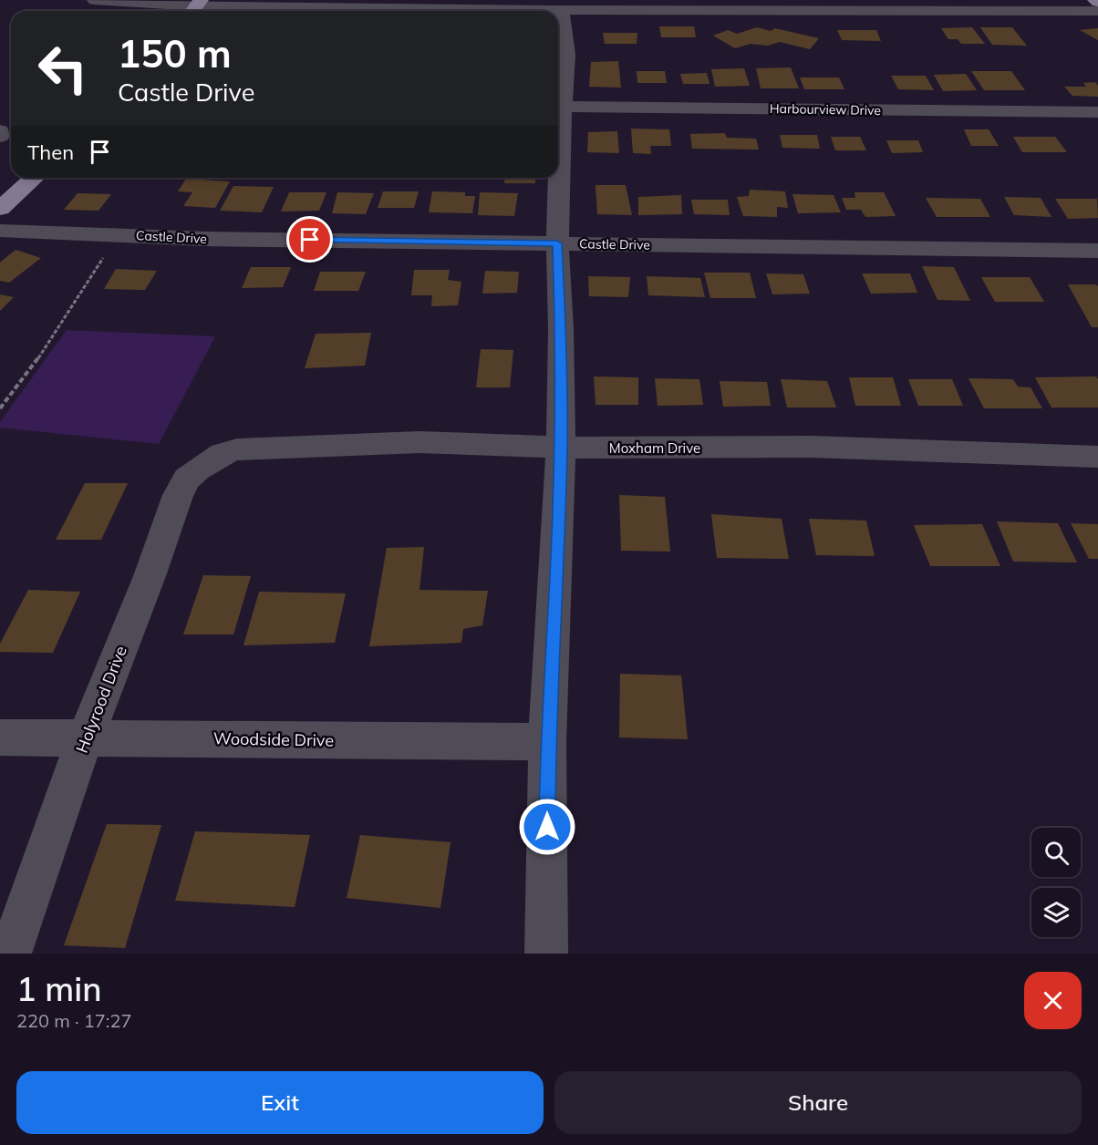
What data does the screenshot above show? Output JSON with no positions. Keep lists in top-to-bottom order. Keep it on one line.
{"streets":{"street":["Harbourview Drive","Castle Drive","Moxham Drive","Holyrood Drive","Woodside Drive"]},"crossings":[["Moxham Drive","Holyrood Drive"],["Holyrood Drive","Woodside Drive"]],"page":{"turn":["150 m","Castle Drive"],"then":"Then","heading":["1 min","220 m · 17:27"],"buttons":["Exit","Share"]}}
